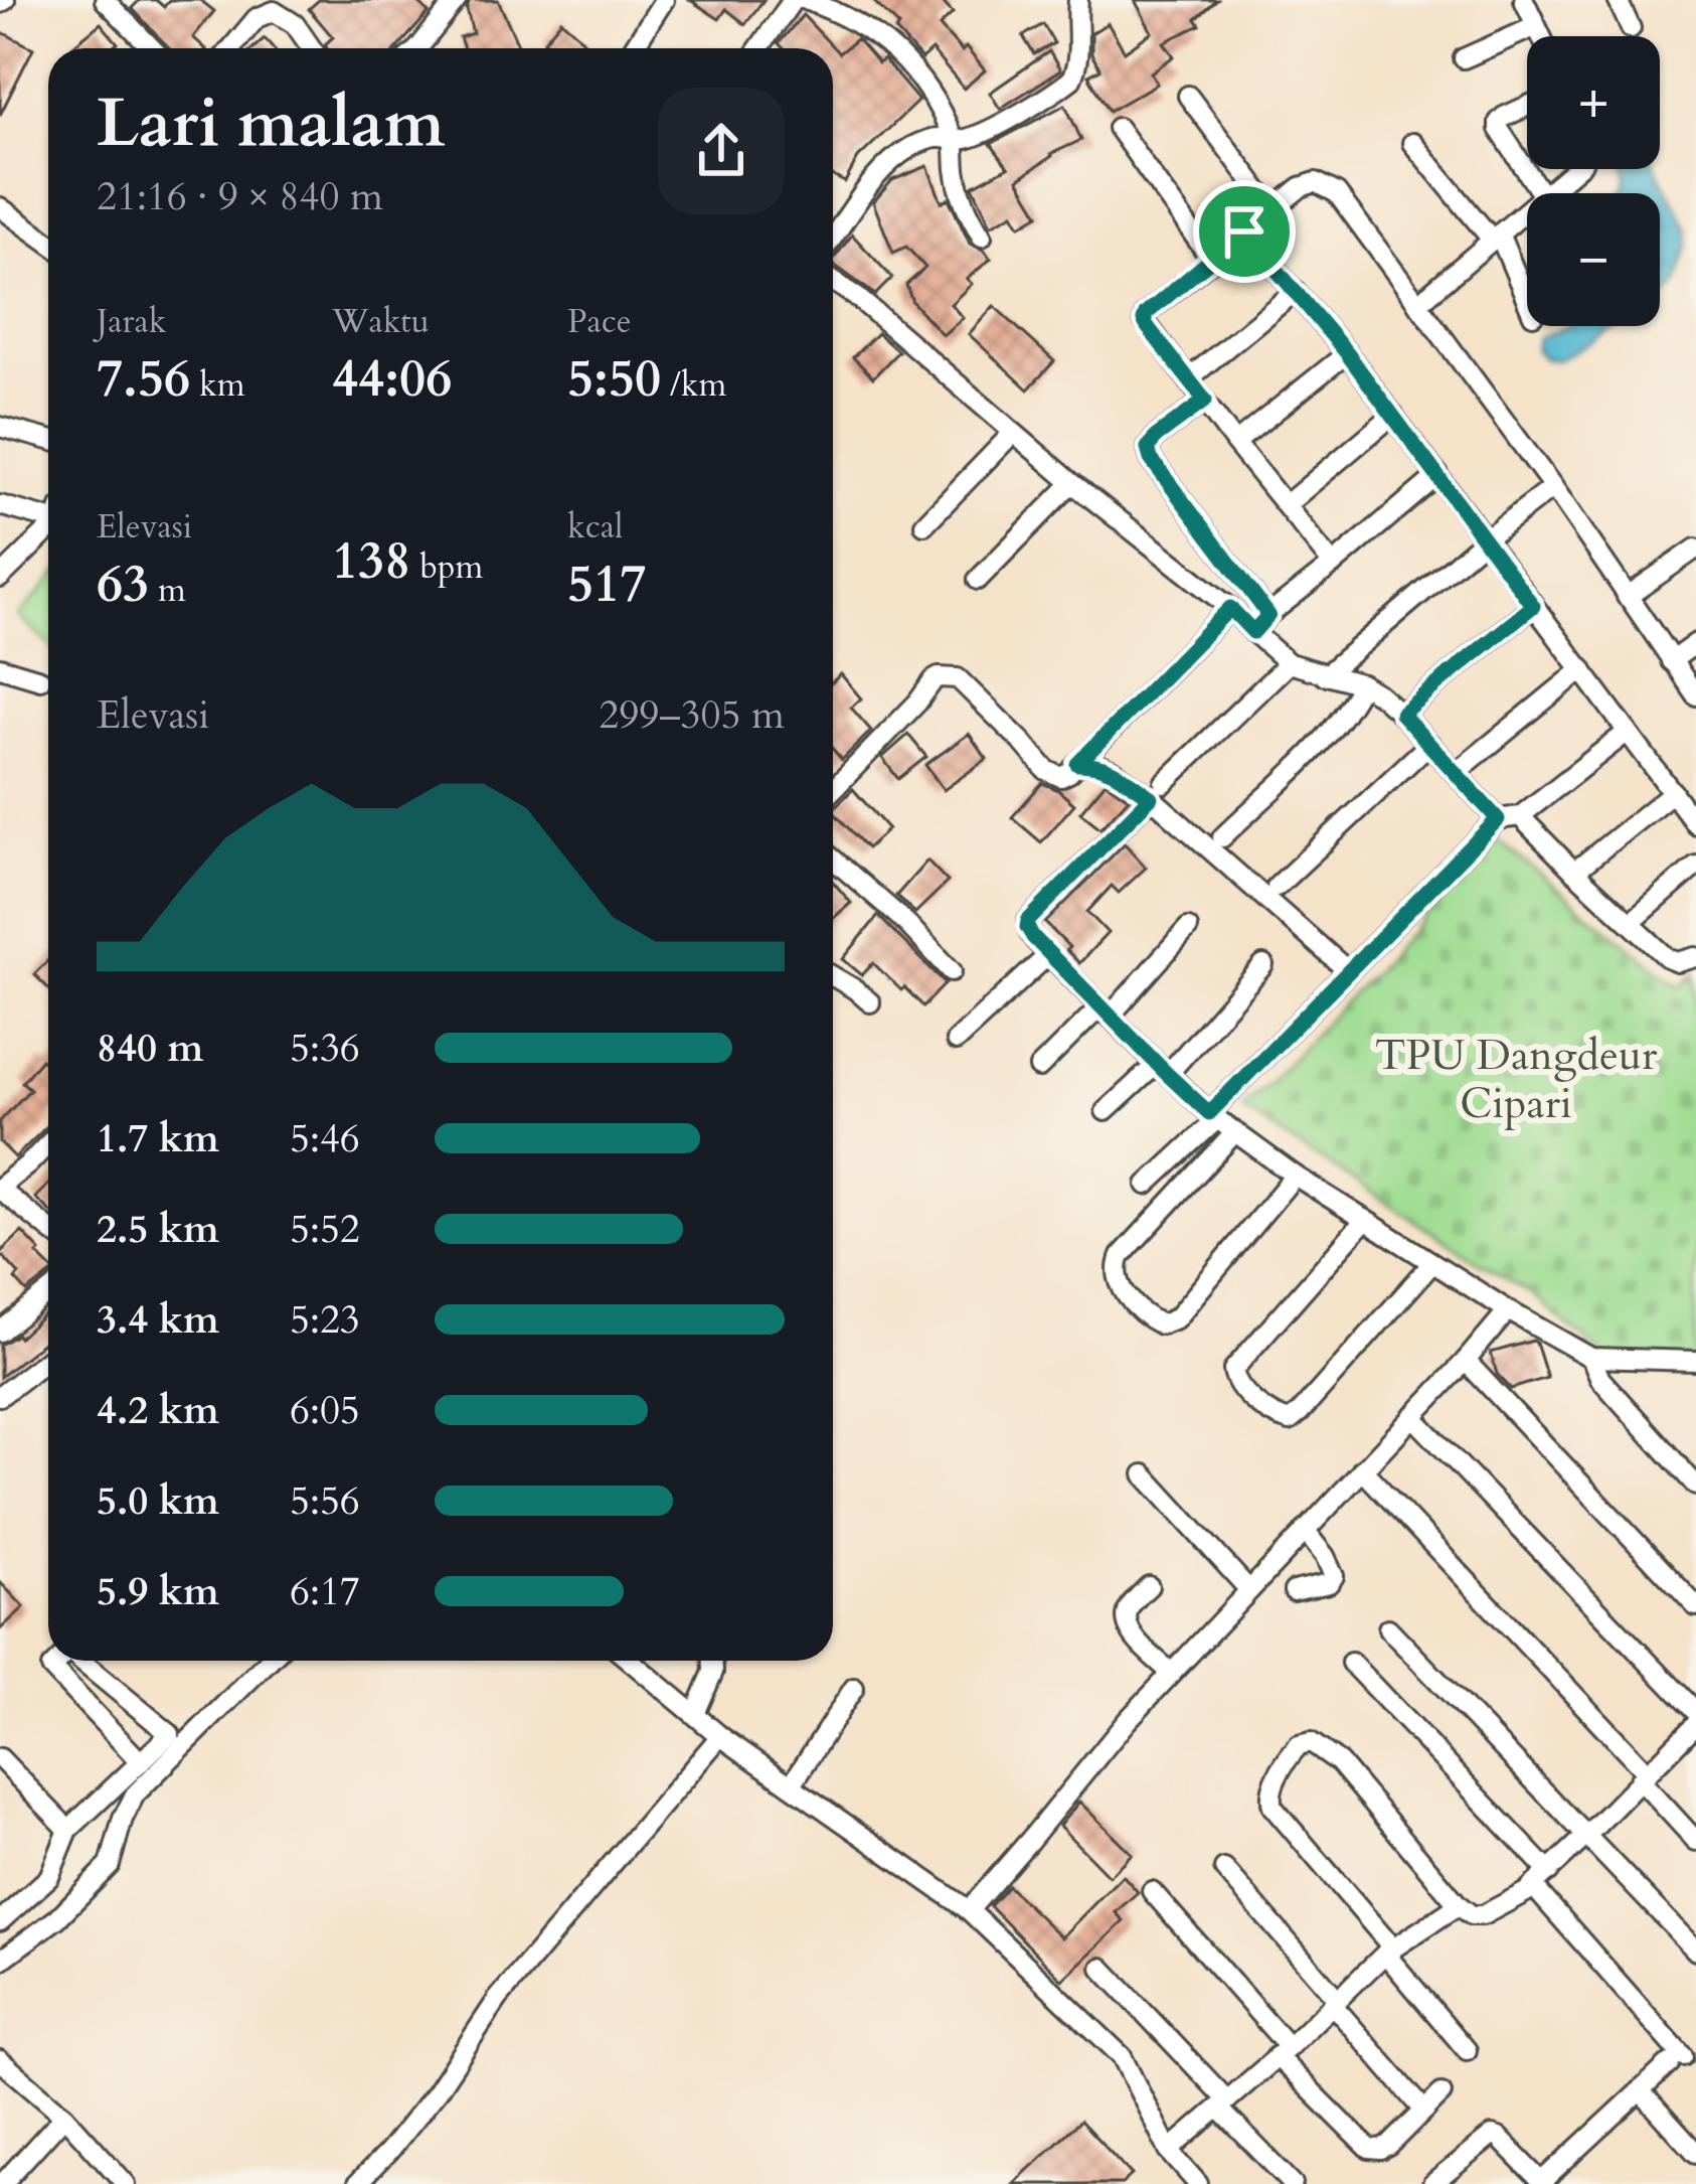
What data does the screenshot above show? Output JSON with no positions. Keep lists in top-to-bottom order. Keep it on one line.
{"parks":["TPU Dangdeur Cipari"],"page":{"map_buttons":["+","−"],"heading":["Lari malam","21:16 · 9 × 840 m"],"stats":[["Jarak","7.56 km"],["Waktu","44:06"],["Pace","5:50 /km"],["Elevasi","63 m"],["138 bpm"],["kcal","517"]],"chart":["Elevasi","299–305 m"],"list":[{"name":"840 m","note":"5:36"},{"name":"1.7 km","note":"5:46"},{"name":"2.5 km","note":"5:52"},{"name":"3.4 km","note":"5:23"},{"name":"4.2 km","note":"6:05"},{"name":"5.0 km","note":"5:56"},{"name":"5.9 km","note":"6:17"}]}}
